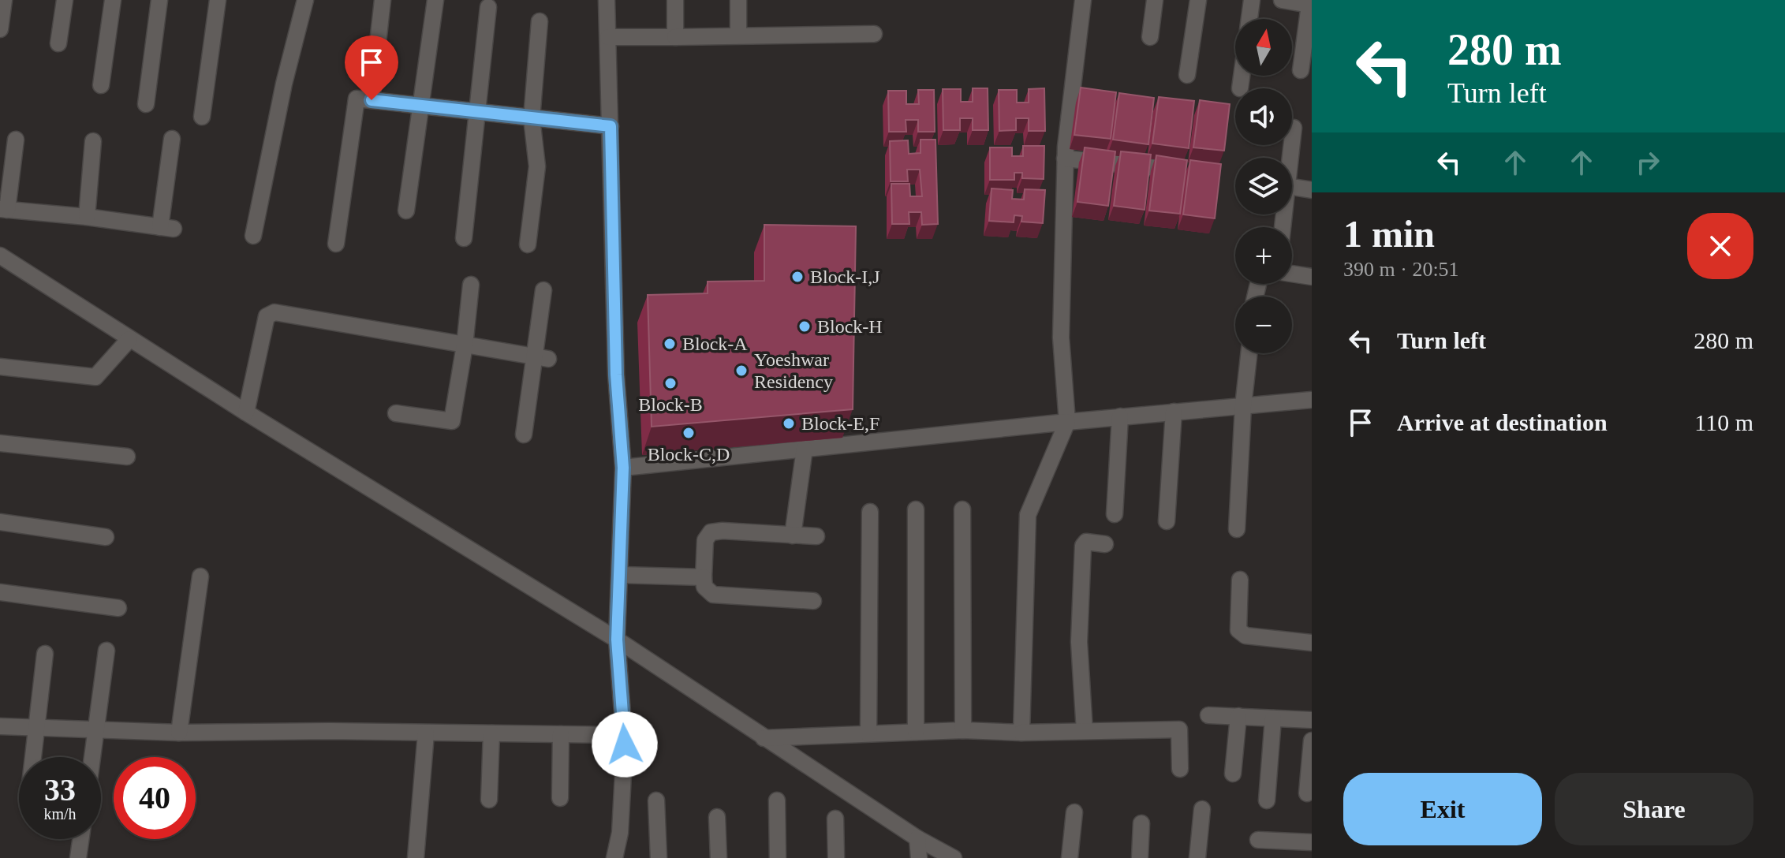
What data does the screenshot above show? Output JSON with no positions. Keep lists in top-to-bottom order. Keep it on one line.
{"places":["Block-I,J","Block-H","Block-A","Yoeshwar Residency","Block-B","Block-E,F","Block-C,D"],"north":"top","page":{"turn":["280 m","Turn left"],"map_buttons":["+","−"],"heading":["1 min","390 m · 20:51"],"list":[{"name":"Turn left","value":"280 m"},{"name":"Arrive at destination","value":"110 m"}],"speed":"33 km/h","limit":"40","buttons":["Exit","Share"]}}
